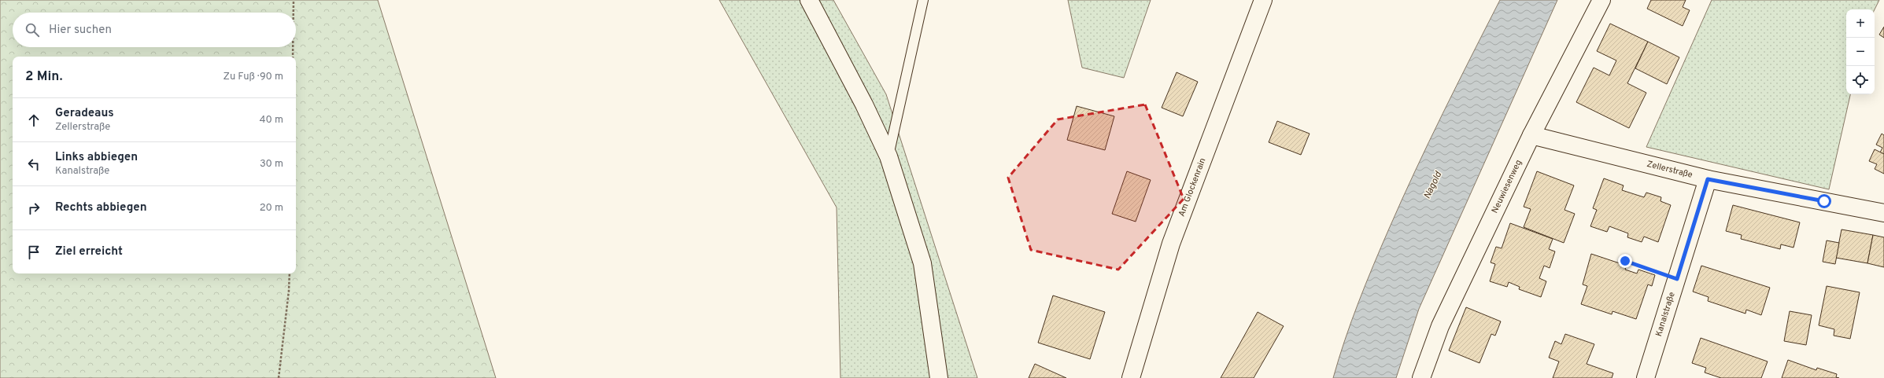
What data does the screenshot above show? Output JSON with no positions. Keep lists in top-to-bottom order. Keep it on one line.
{"streets":{"street":["Zellerstraße","Neuwiesenweg","Am Glockenrain","Kanalstraße"]},"crossings":[["Zellerstraße","Neuwiesenweg"],["Zellerstraße","Kanalstraße"]],"water":["Nagold"],"page":{"map_buttons":["+","−"],"search":"Hier suchen","heading":["2 Min.","Zu Fuß · 90 m"],"list":[["Geradeaus","Zellerstraße","40 m"],["Links abbiegen","Kanalstraße","30 m"],["Rechts abbiegen","20 m"],"Ziel erreicht"]}}
